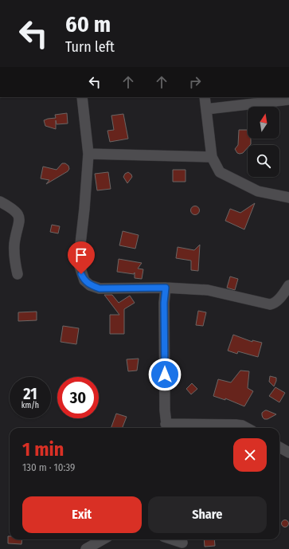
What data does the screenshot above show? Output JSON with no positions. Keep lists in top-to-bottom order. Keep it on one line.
{"north":"top","page":{"turn":["60 m","Turn left"],"speed":"21 km/h","limit":"30","heading":["1 min","130 m · 10:39"],"buttons":["Exit","Share"]}}
